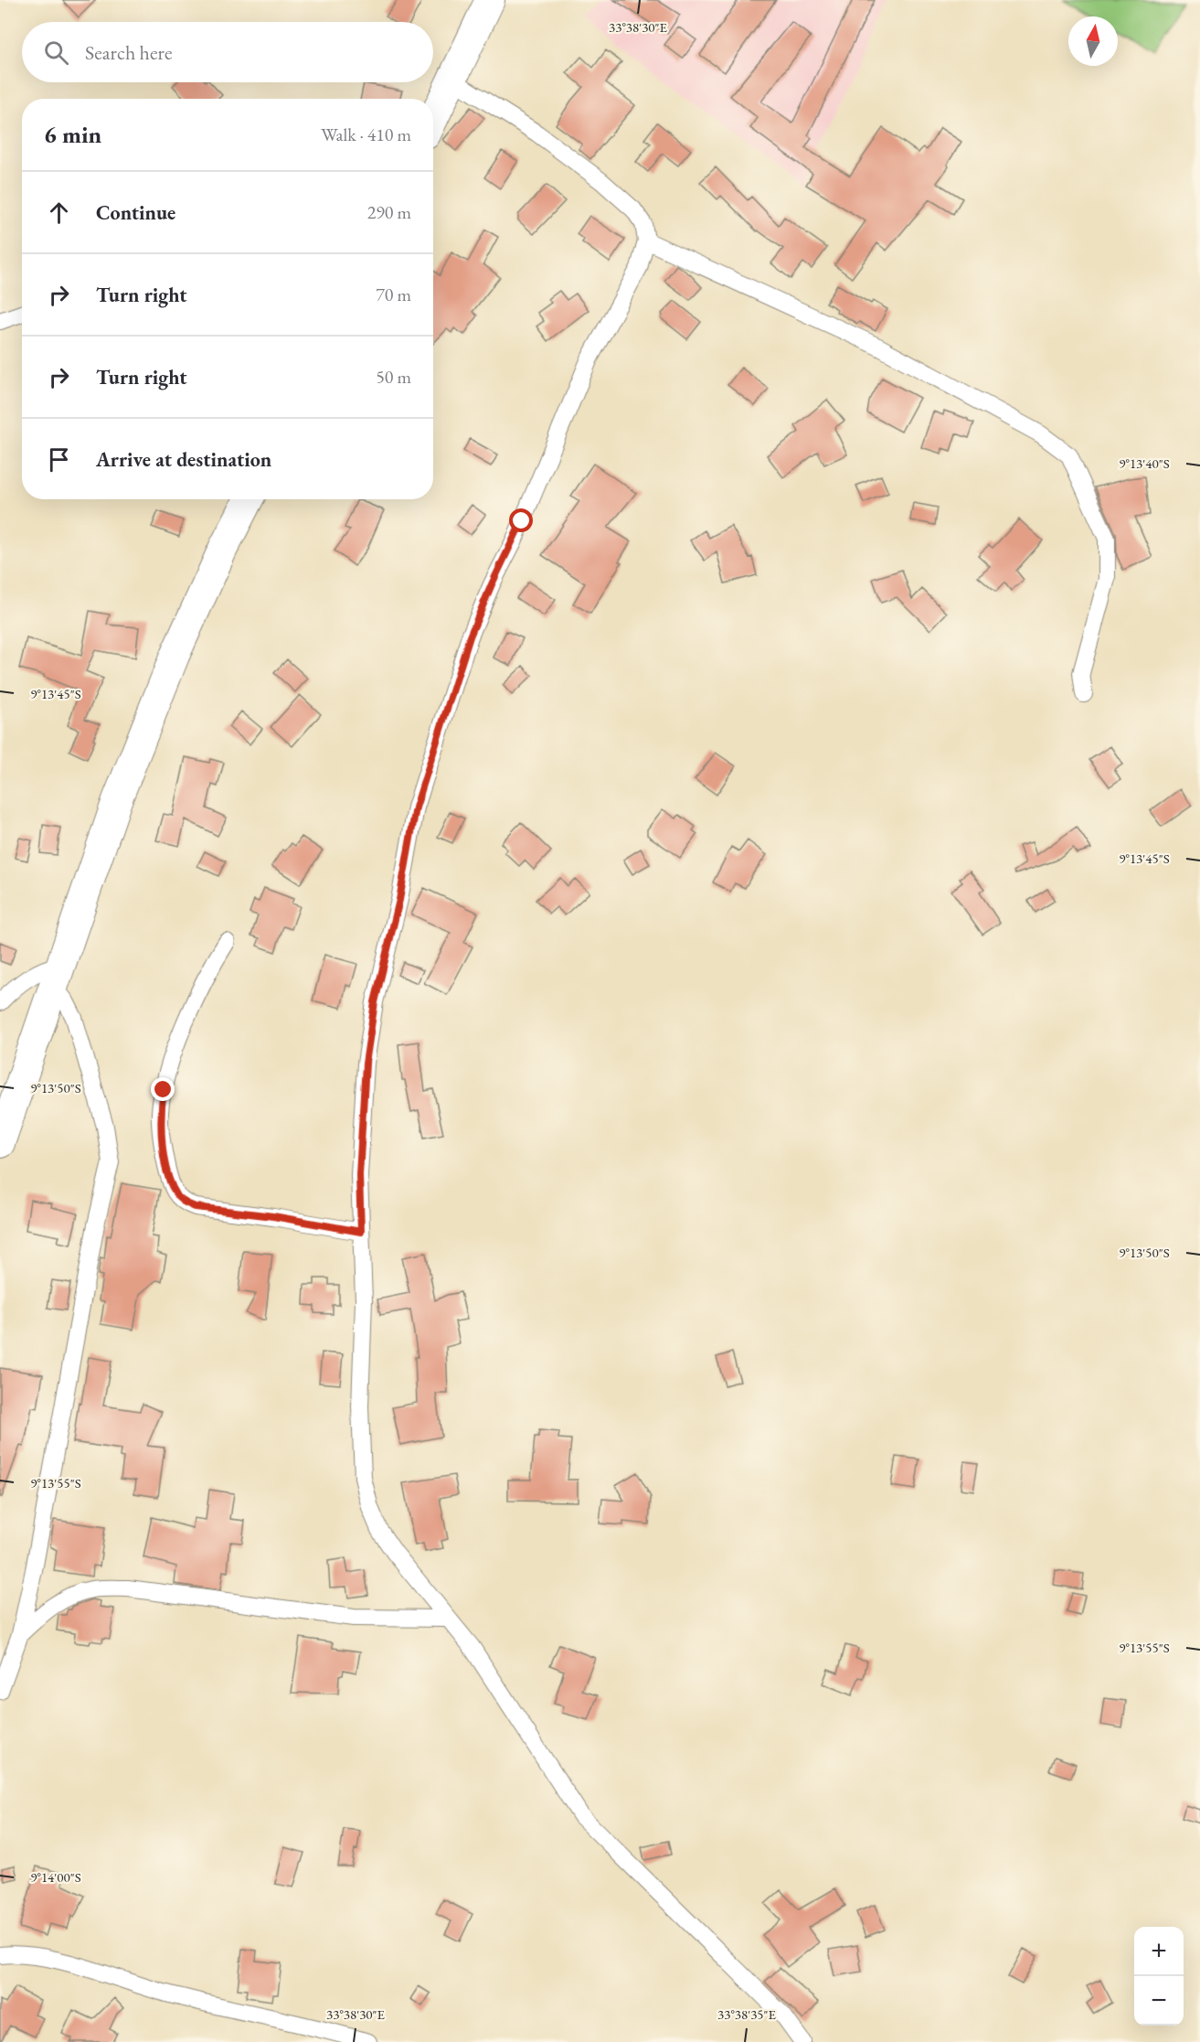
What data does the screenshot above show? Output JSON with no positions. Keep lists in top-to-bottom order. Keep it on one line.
{"north":"top","page":{"search":"Search here","heading":["6 min","Walk · 410 m"],"list":[["Continue","290 m"],["Turn right","70 m"],["Turn right","50 m"],"Arrive at destination"],"map_buttons":["+","−"]},"coordinates":["33°38'30\"E","9°13'40\"S","9°13'45\"S","9°13'50\"S","9°13'55\"S","9°14'00\"S","33°38'35\"E"]}
